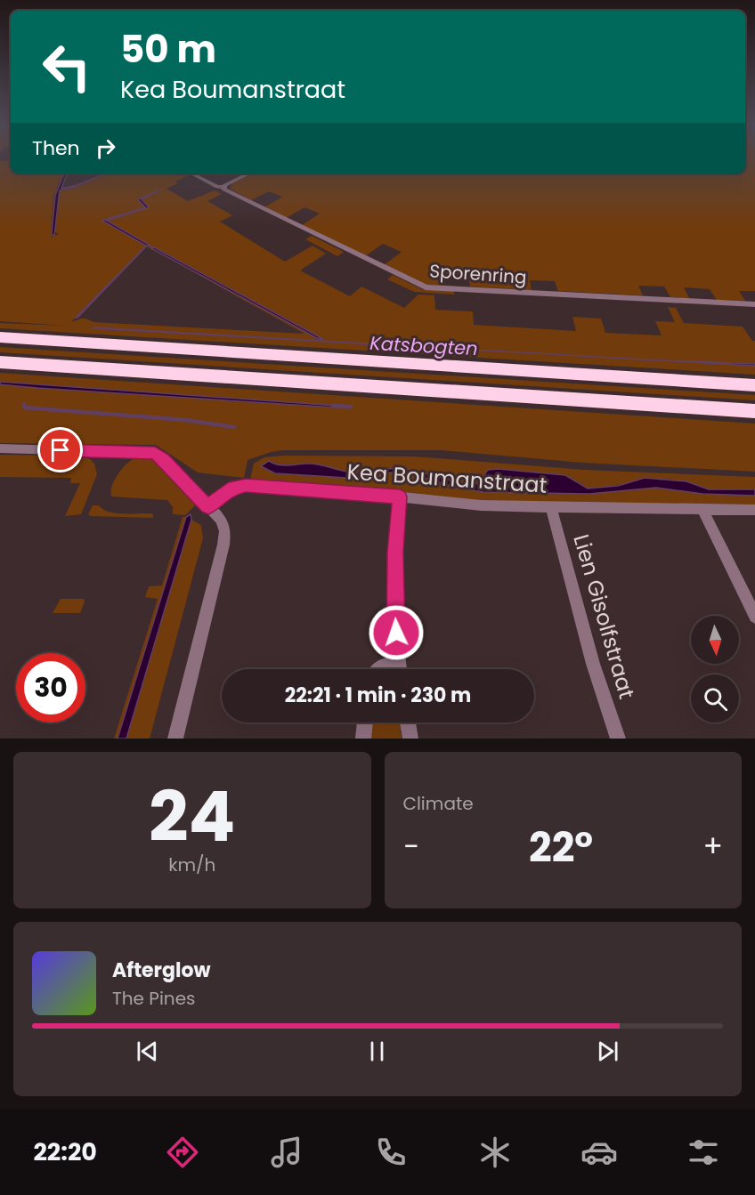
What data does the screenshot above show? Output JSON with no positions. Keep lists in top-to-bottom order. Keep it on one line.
{"streets":{"street":["Sporenring","Kea Boumanstraat","Lien Gisolfstraat"]},"crossings":[["Kea Boumanstraat","Lien Gisolfstraat"]],"water":["Katsbogten"],"north":"bottom","page":{"turn":["50 m","Kea Boumanstraat"],"then":"Then","limit":"30","trip":"22:21 · 1 min · 230 m","tile":[["24","km/h"],"Climate"],"heat":["−","22°","+"],"song":["Afterglow","The Pines"],"tabs":"22:20"}}
